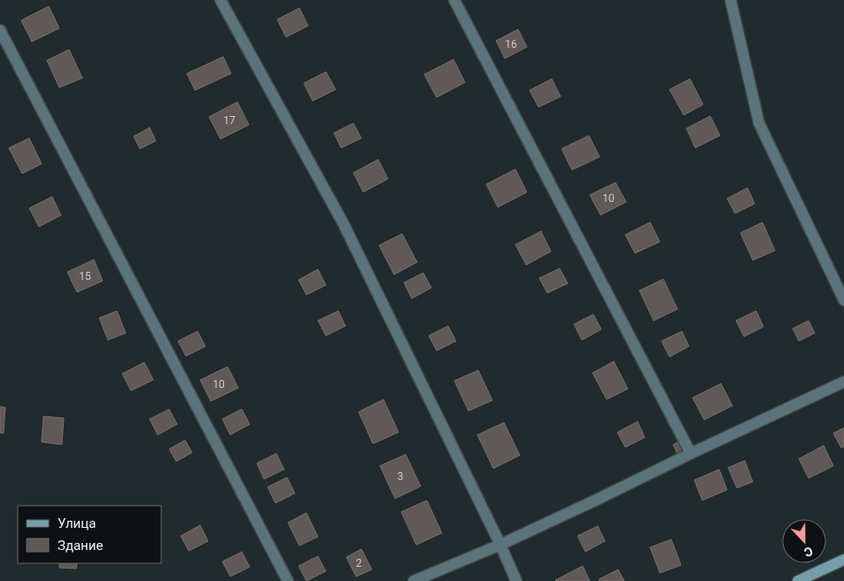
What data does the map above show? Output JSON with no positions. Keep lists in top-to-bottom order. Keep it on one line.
{"house_numbers":["16","17","10","15","10","3","2"],"legend":["Улица","Здание"],"north":"bottom"}
